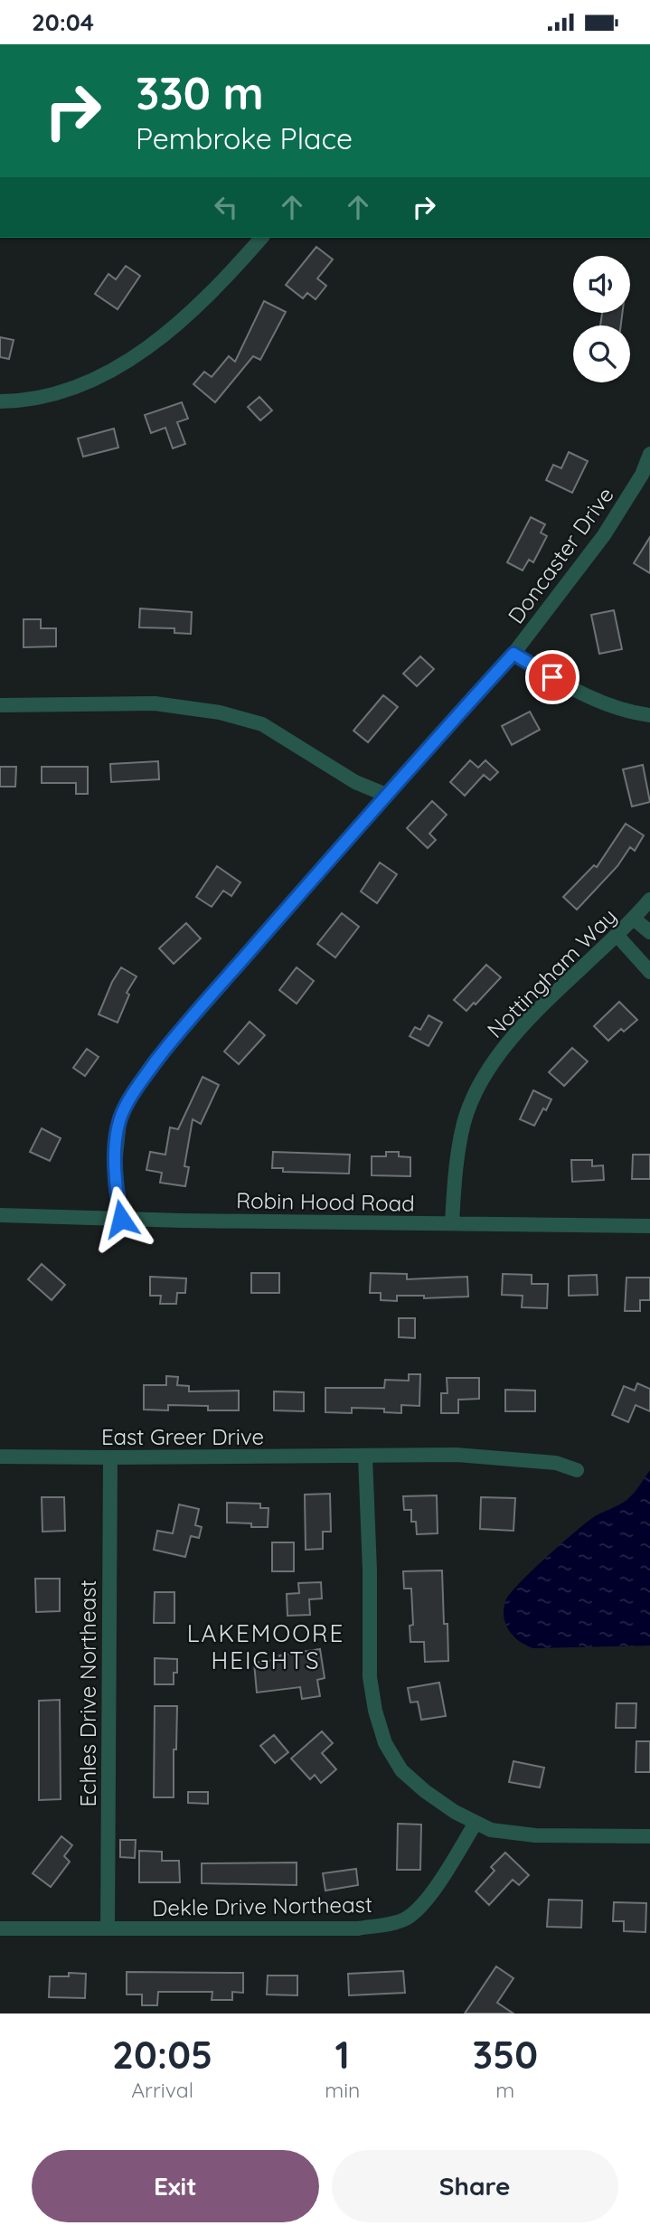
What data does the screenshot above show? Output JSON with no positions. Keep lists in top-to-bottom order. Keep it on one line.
{"streets":{"street":["Doncaster Drive","Nottingham Way","Robin Hood Road","East Greer Drive","Echles Drive Northeast","Dekle Drive Northeast"]},"crossings":[["Doncaster Drive","Robin Hood Road"],["Nottingham Way","Robin Hood Road"],["East Greer Drive","Echles Drive Northeast"],["Echles Drive Northeast","Dekle Drive Northeast"]],"districts":["LAKEMOORE HEIGHTS"],"page":{"status":"20:04","turn":["330 m","Pembroke Place"],"eta":["20:05","Arrival","1","min","350","m"],"buttons":["Exit","Share"]}}
